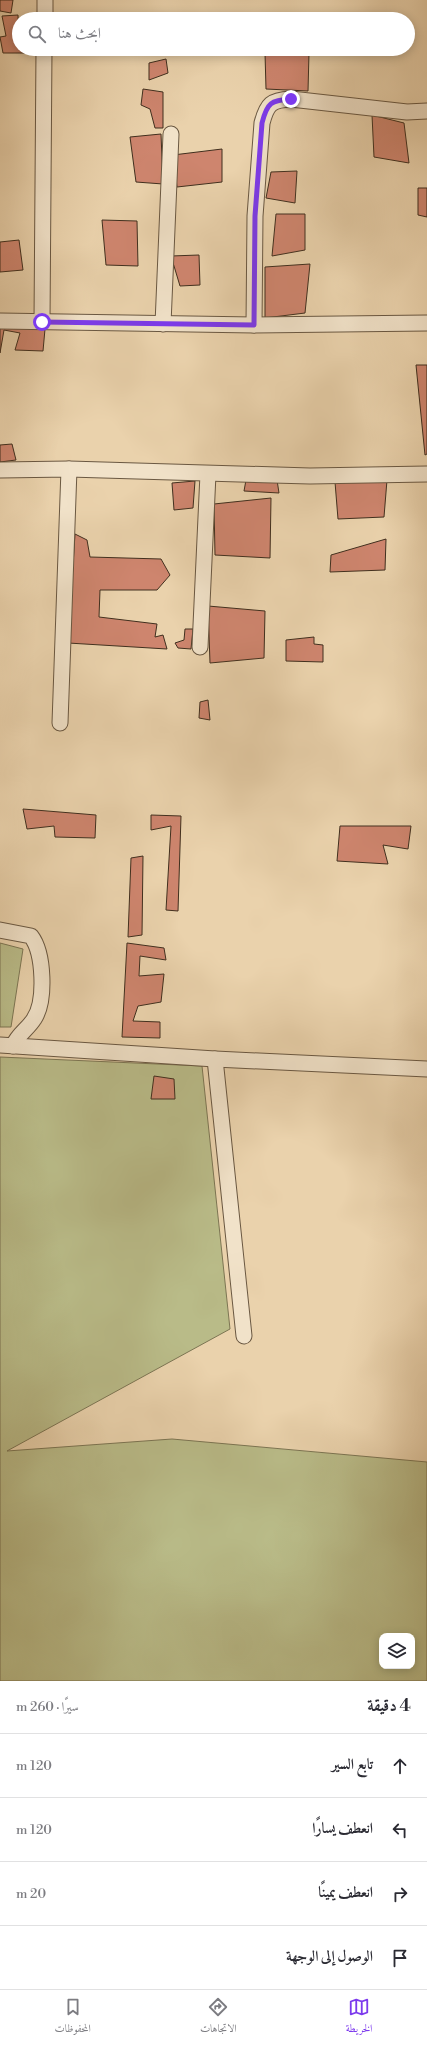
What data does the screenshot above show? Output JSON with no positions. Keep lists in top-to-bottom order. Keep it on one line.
{"page":{"search":"ابحث هنا","heading":["4 دقيقة","سيرًا · 260 m"],"list":[["تابع السير","120 m"],["انعطف يسارًا","120 m"],["انعطف يمينًا","20 m"],"الوصول إلى الوجهة"],"nav":["الخريطة","الاتجاهات","المحفوظات"]}}
